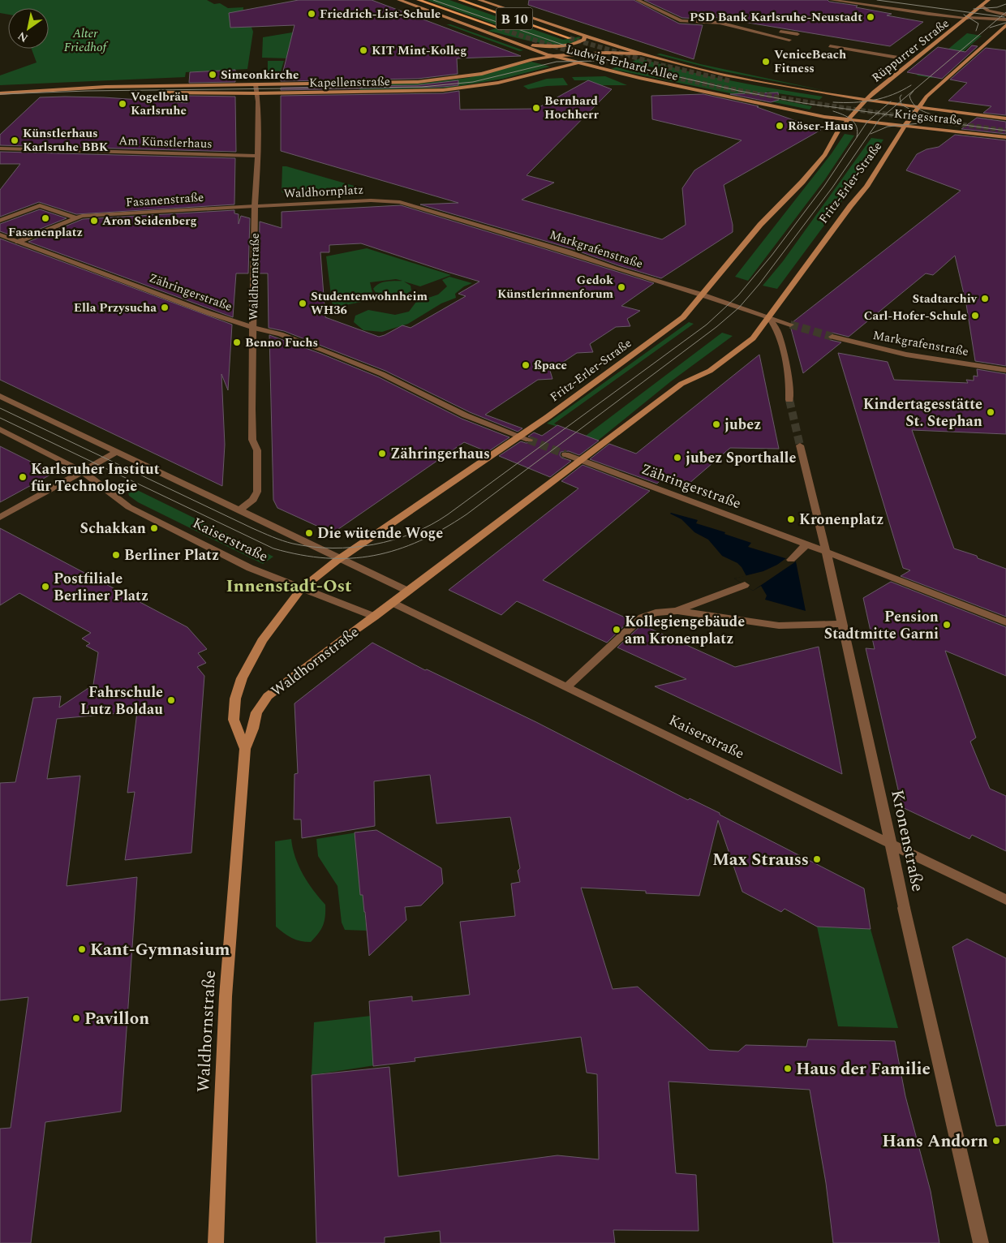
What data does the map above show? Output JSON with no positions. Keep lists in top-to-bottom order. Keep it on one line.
{"streets":{"main road":["B 10","Rüppurrer Straße","Ludwig-Erhard-Allee","Kapellenstraße","Kriegsstraße","Fritz-Erler-Straße","Waldhornstraße"],"street":["Am Künstlerhaus","Waldhornplatz","Fasanenstraße","Markgrafenstraße","Zähringerstraße","Kaiserstraße","Kronenstraße"]},"crossings":[["Rüppurrer Straße","Ludwig-Erhard-Allee"],["Rüppurrer Straße","Kriegsstraße"],["Rüppurrer Straße","Fritz-Erler-Straße"],["Ludwig-Erhard-Allee","Kapellenstraße"],["Ludwig-Erhard-Allee","Kriegsstraße"],["Ludwig-Erhard-Allee","Fritz-Erler-Straße"],["Kapellenstraße","Waldhornstraße"],["Kriegsstraße","Fritz-Erler-Straße"],["Am Künstlerhaus","Waldhornstraße"],["Fritz-Erler-Straße","Markgrafenstraße"],["Fritz-Erler-Straße","Waldhornstraße"],["Fritz-Erler-Straße","Kaiserstraße"],["Waldhornplatz","Fasanenstraße"],["Waldhornplatz","Markgrafenstraße"],["Waldhornplatz","Waldhornstraße"],["Fasanenstraße","Waldhornstraße"],["Waldhornstraße","Zähringerstraße"],["Waldhornstraße","Kaiserstraße"],["Zähringerstraße","Kronenstraße"],["Kaiserstraße","Kronenstraße"]],"districts":["Innenstadt-Ost"],"parks":["Alter Friedhof"],"places":["Friedrich-List-Schule","PSD Bank Karlsruhe-Neustadt","KIT Mint-Kolleg","VeniceBeach Fitness","Simeonkirche","Vogelbräu Karlsruhe","Bernhard Hochherr","Röser-Haus","Künstlerhaus Karlsruhe BBK","Fasanenplatz","Aron Seidenberg","Gedok Künstlerinnenforum","Stadtarchiv","Studentenwohnheim WH36","Ella Przysucha","Carl-Hofer-Schule","Benno Fuchs","ßpace","Kindertagesstätte St. Stephan","jubez","Zähringerhaus","jubez Sporthalle","Karlsruher Institut für Technologie","Kronenplatz","Schakkan","Die wütende Woge","Berliner Platz","Postfiliale Berliner Platz","Pension Stadtmitte Garni","Kollegiengebäude am Kronenplatz","Fahrschule Lutz Boldau","Max Strauss","Kant-Gymnasium","Pavillon","Haus der Familie","Hans Andorn"],"north":"bottom left"}
